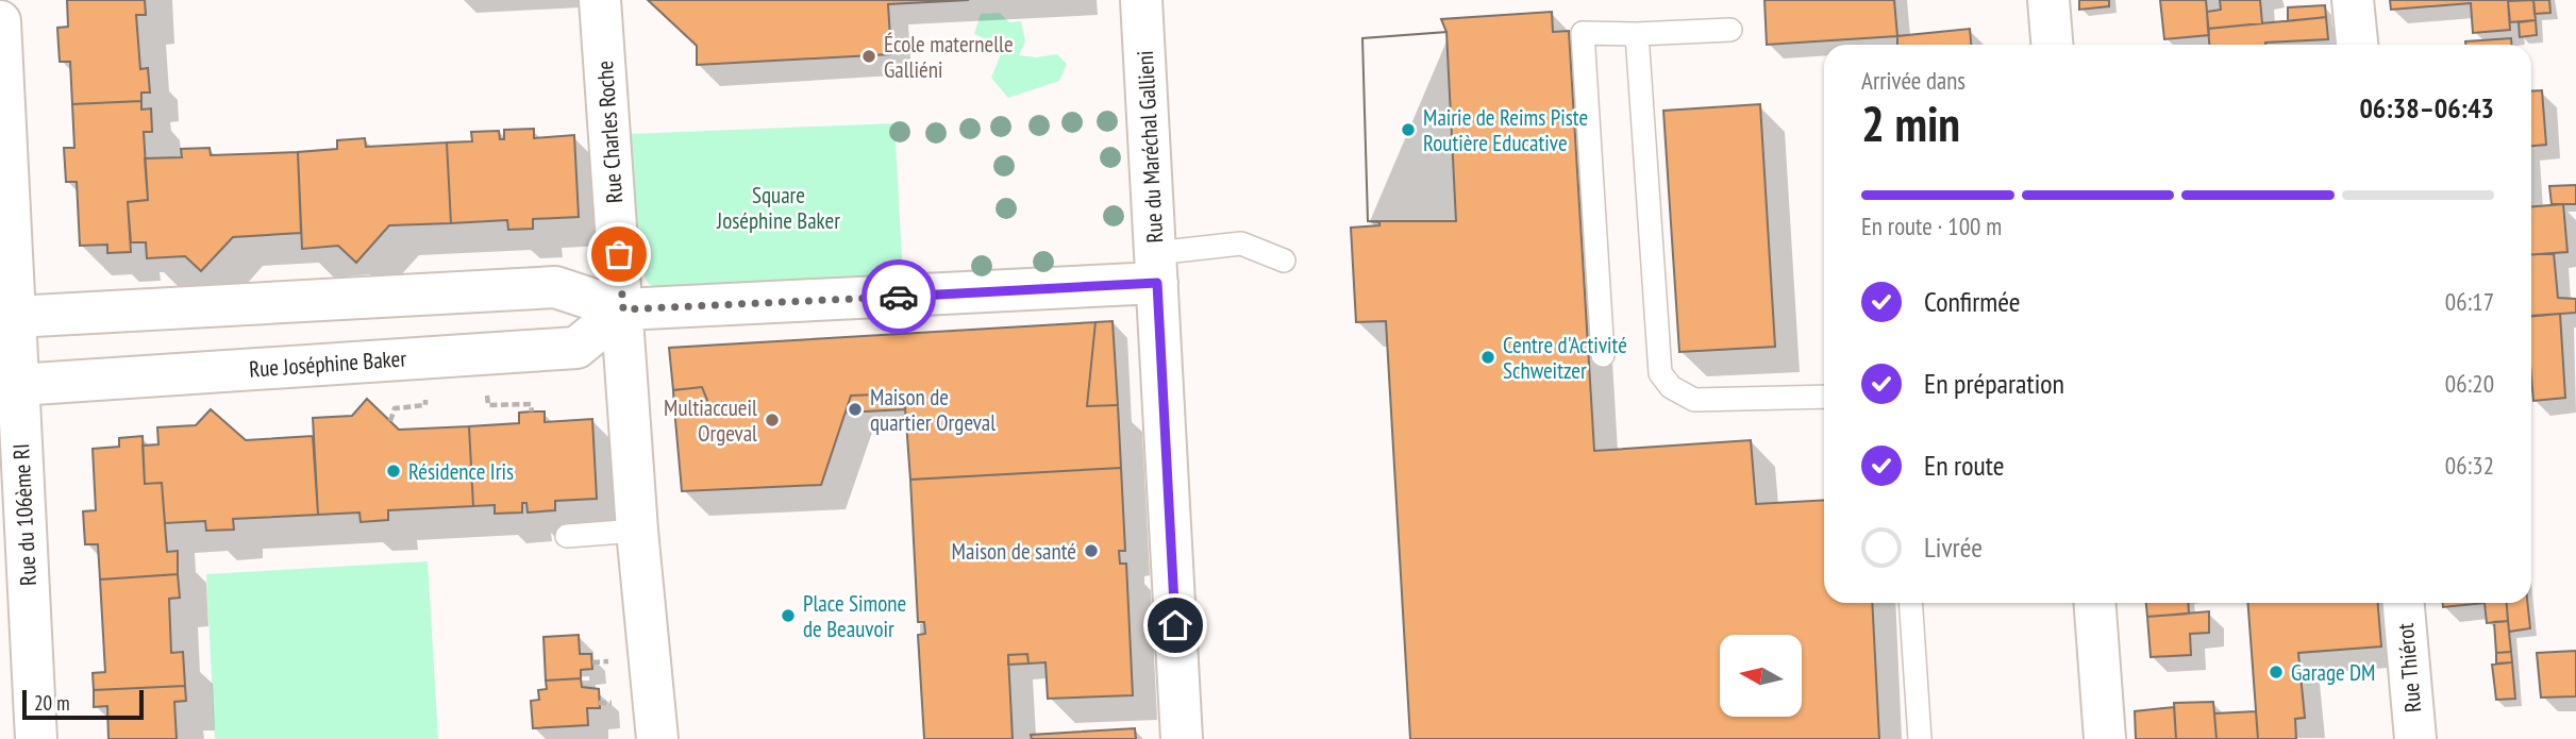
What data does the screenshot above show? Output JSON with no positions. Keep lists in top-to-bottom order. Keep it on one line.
{"streets":{"street":["Rue Charles Roche","Rue du Maréchal Gallieni","Rue Joséphine Baker","Rue du 106ème RI","Rue Thiérot"]},"crossings":[["Rue Charles Roche","Rue Joséphine Baker"],["Rue Joséphine Baker","Rue du 106ème RI"]],"parks":["Square Joséphine Baker"],"places":["École maternelle Galliéni","Mairie de Reims Piste Routière Educative","Centre d'Activité Schweitzer","Maison de quartier Orgeval","Multiaccueil Orgeval","Résidence Iris","Maison de santé","Place Simone de Beauvoir","Garage DM"],"scale_bar":"20 m","north":"left","page":{"heading":["2 min","Arrivée dans","06:38–06:43"],"bar":"En route · 100 m","list":[["Confirmée","06:17"],["En préparation","06:20"],["En route","06:32"],"Livrée"],"scale":"20 m"}}
